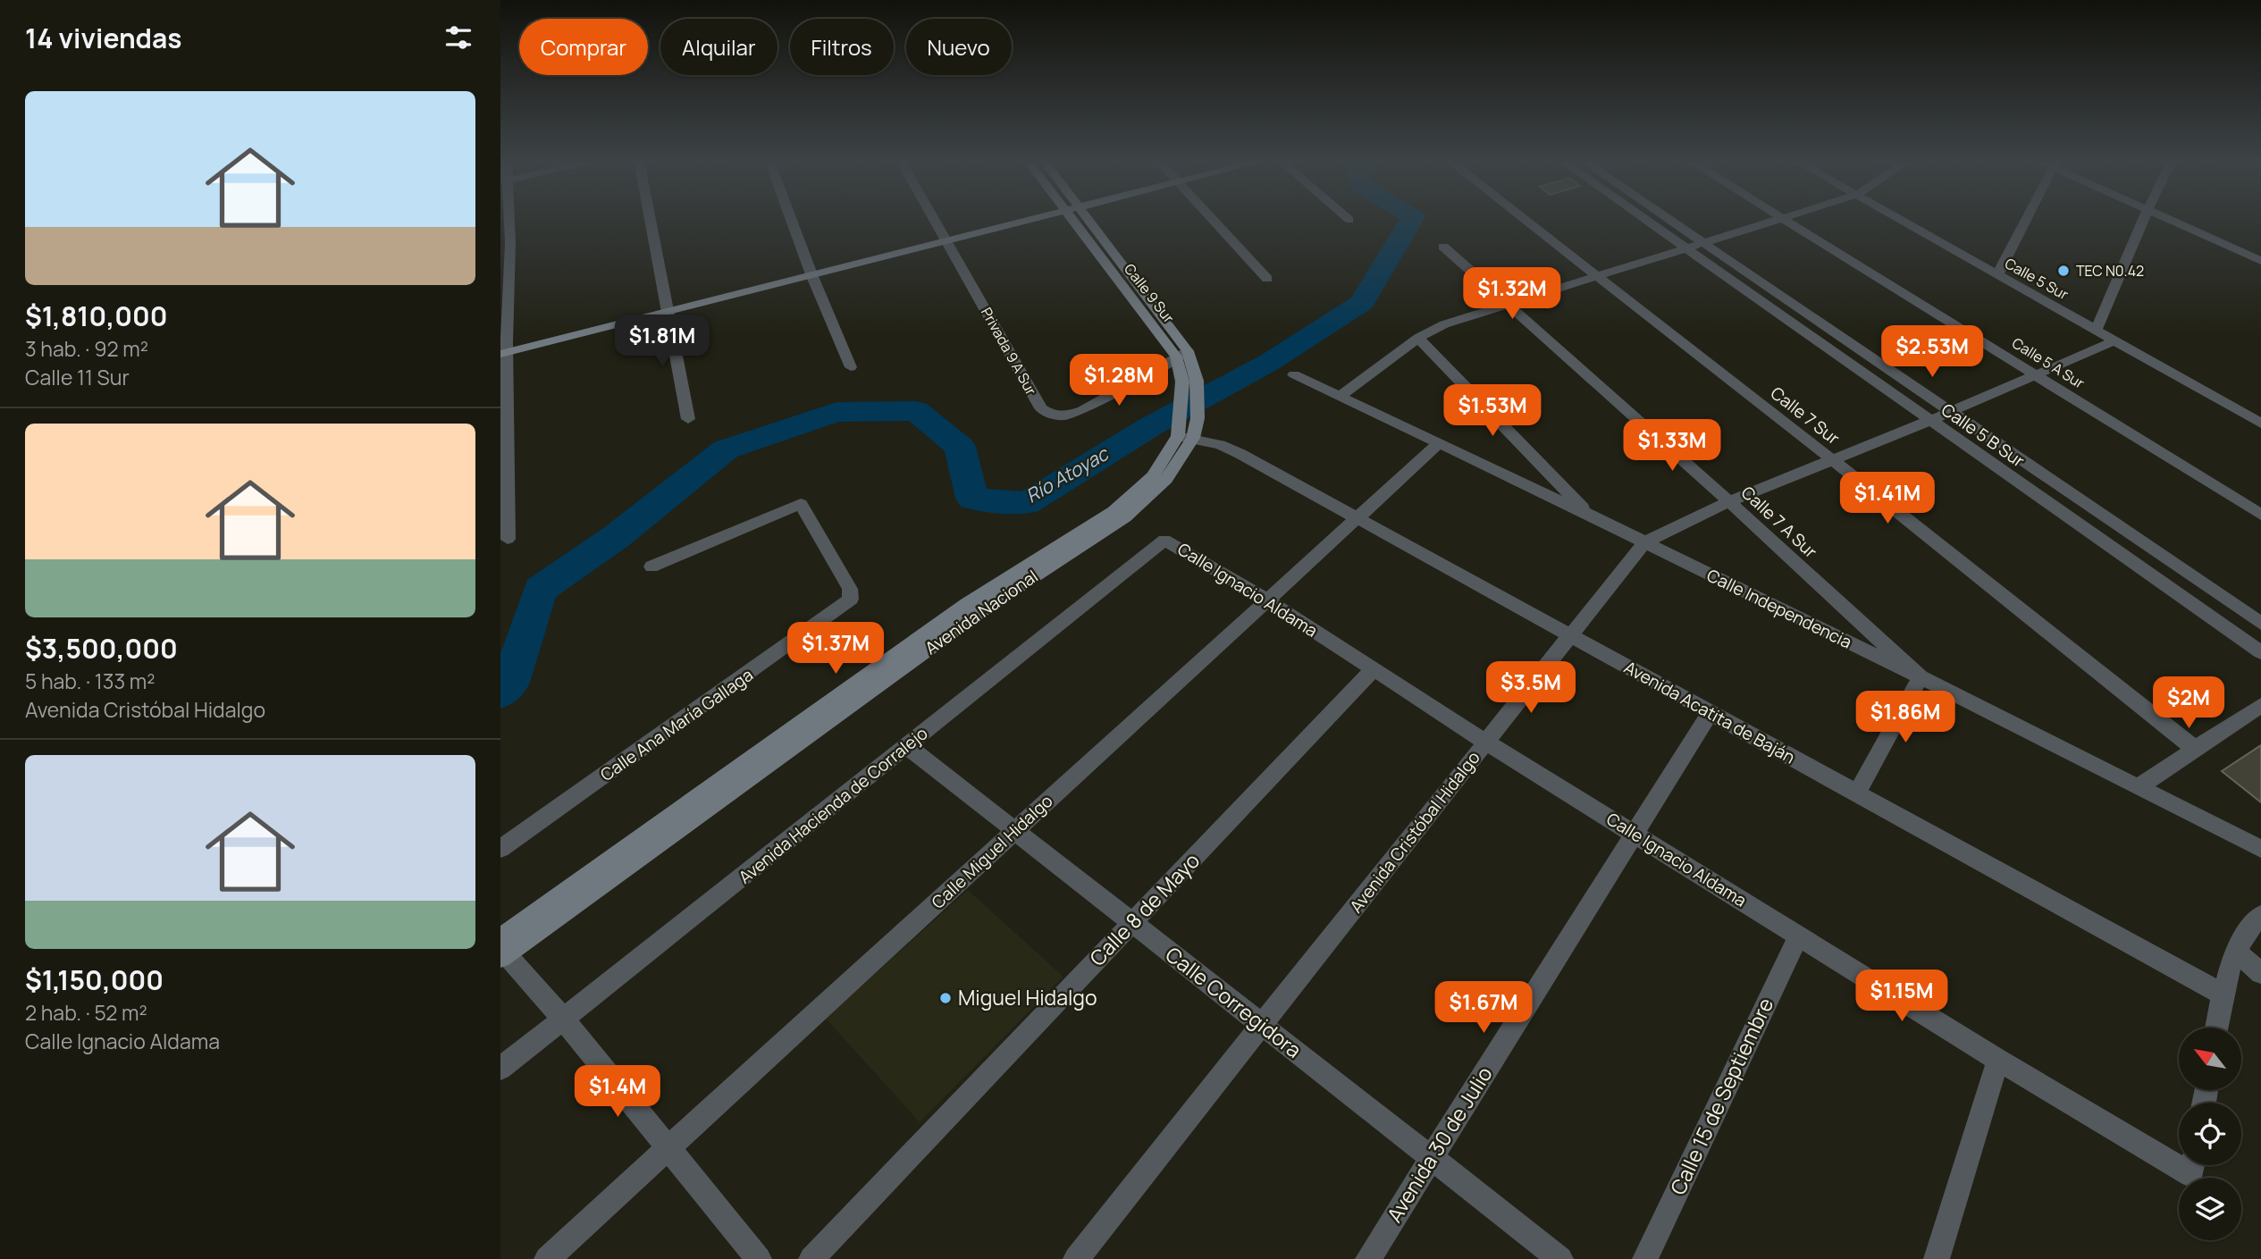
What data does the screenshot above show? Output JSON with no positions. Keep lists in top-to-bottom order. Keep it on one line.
{"streets":{"main road":["Calle 9 Sur","Avenida Nacional"],"street":["Calle 5 Sur","Privada 9 A Sur","Calle 5 A Sur","Calle 7 Sur","Calle 5 B Sur","Calle 7 A Sur","Calle Ignacio Aldama","Calle Independencia","Avenida Acatita de Baján","Calle Ana María Gallaga","Avenida Hacienda de Corralejo","Avenida Cristóbal Hidalgo","Calle Miguel Hidalgo","Calle 8 de Mayo","Calle Corregidora","Calle 15 de Septiembre","Avenida 30 de Julio"]},"crossings":[["Calle 5 Sur","Avenida Cristóbal Hidalgo"],["Calle 9 Sur","Privada 9 A Sur"],["Calle 5 A Sur","Avenida Cristóbal Hidalgo"],["Calle 7 Sur","Avenida Cristóbal Hidalgo"],["Calle 5 B Sur","Avenida Cristóbal Hidalgo"],["Calle 7 A Sur","Calle Independencia"],["Calle 7 A Sur","Avenida Cristóbal Hidalgo"],["Calle Ignacio Aldama","Avenida Hacienda de Corralejo"],["Calle Ignacio Aldama","Avenida Cristóbal Hidalgo"],["Calle Ignacio Aldama","Calle Miguel Hidalgo"],["Calle Ignacio Aldama","Calle 8 de Mayo"],["Calle Ignacio Aldama","Calle 15 de Septiembre"],["Calle Ignacio Aldama","Avenida 30 de Julio"],["Calle Independencia","Avenida Cristóbal Hidalgo"],["Calle Independencia","Calle Miguel Hidalgo"],["Avenida Nacional","Avenida Acatita de Baján"],["Avenida Acatita de Baján","Avenida Cristóbal Hidalgo"],["Avenida Acatita de Baján","Calle Miguel Hidalgo"],["Avenida Acatita de Baján","Avenida 30 de Julio"],["Avenida Hacienda de Corralejo","Calle Corregidora"],["Avenida Cristóbal Hidalgo","Calle Corregidora"],["Calle Miguel Hidalgo","Calle Corregidora"],["Calle 8 de Mayo","Calle Corregidora"],["Calle Corregidora","Avenida 30 de Julio"]],"water":["Río Atoyac"],"places":["TEC N0.42","Miguel Hidalgo"],"north":"top left","page":{"heading":"14 viviendas","chip":["Comprar","Alquilar","Filtros","Nuevo"],"list":[{"name":"$1,810,000","note":"3 hab. · 92 m² · Calle 11 Sur"},{"name":"$3,500,000","note":"5 hab. · 133 m² · Avenida Cristóbal Hidalgo"},{"name":"$1,150,000","note":"2 hab. · 52 m² · Calle Ignacio Aldama"}],"price":["$1.32M","$1.81M","$2.53M","$1.28M","$1.53M","$1.33M","$1.41M","$1.37M","$3.5M","$2M","$1.86M","$1.15M","$1.67M","$1.4M"]}}
